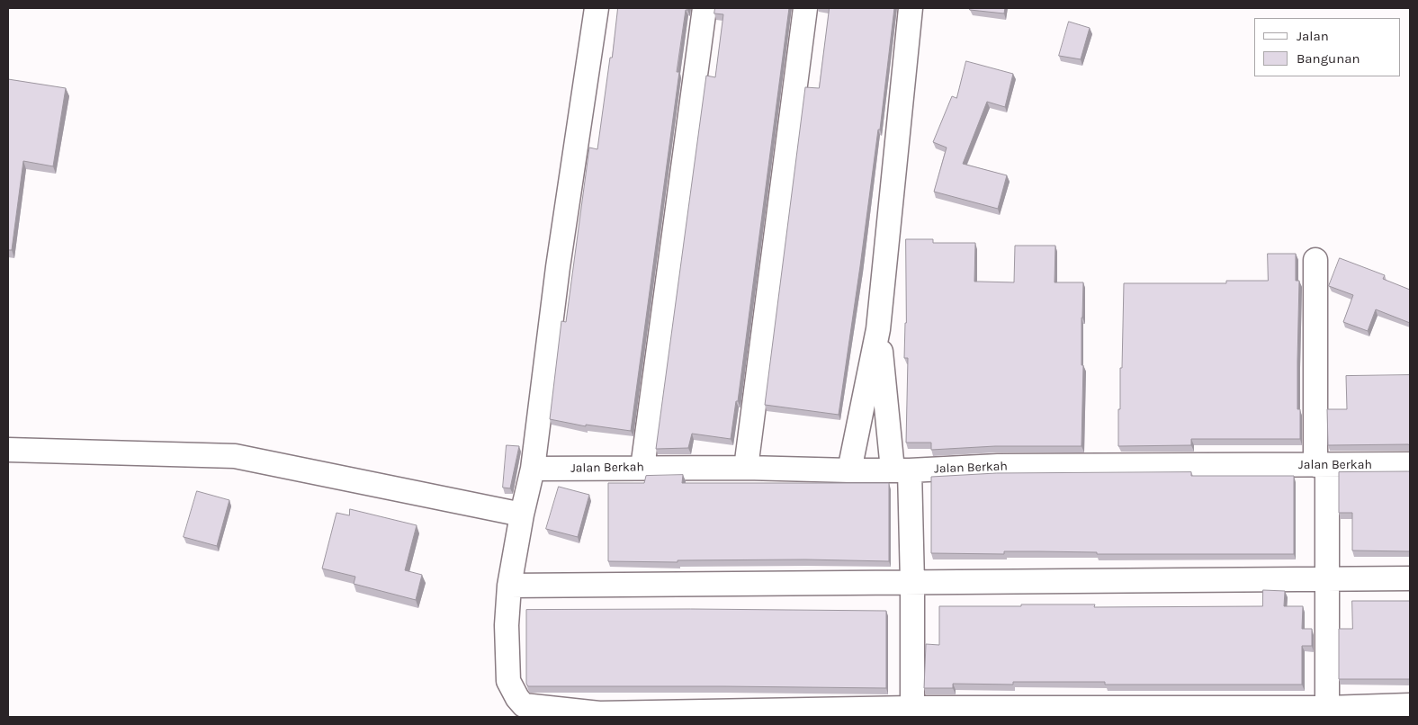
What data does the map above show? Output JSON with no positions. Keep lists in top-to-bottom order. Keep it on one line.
{"streets":{"street":["Jalan Berkah"]},"legend":["Jalan","Bangunan"]}
